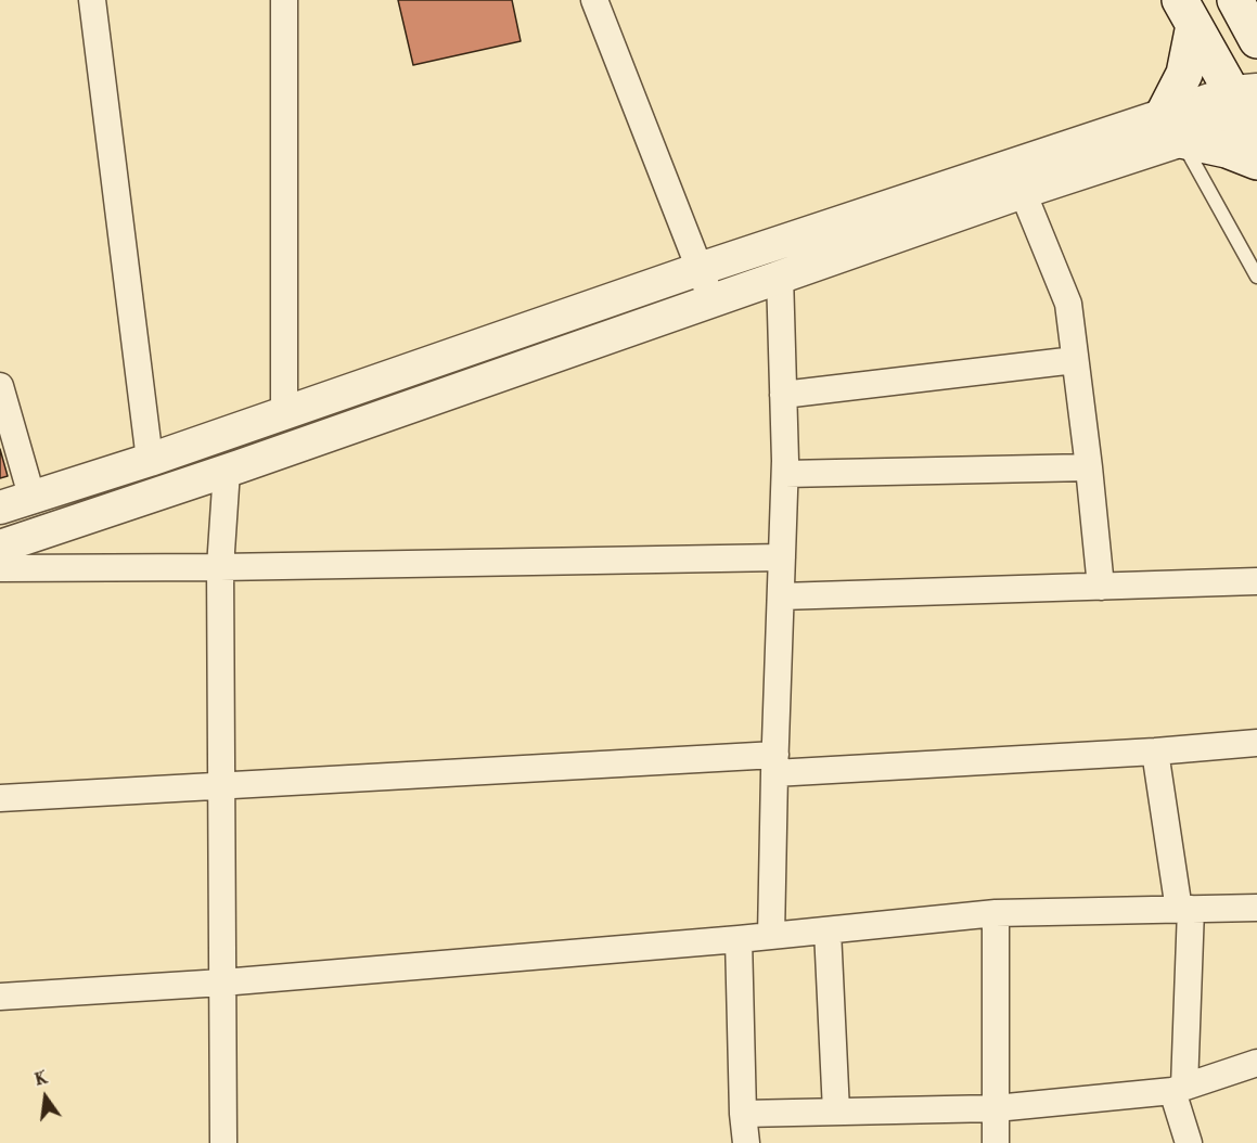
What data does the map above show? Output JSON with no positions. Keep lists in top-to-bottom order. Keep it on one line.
{"north":"top"}
